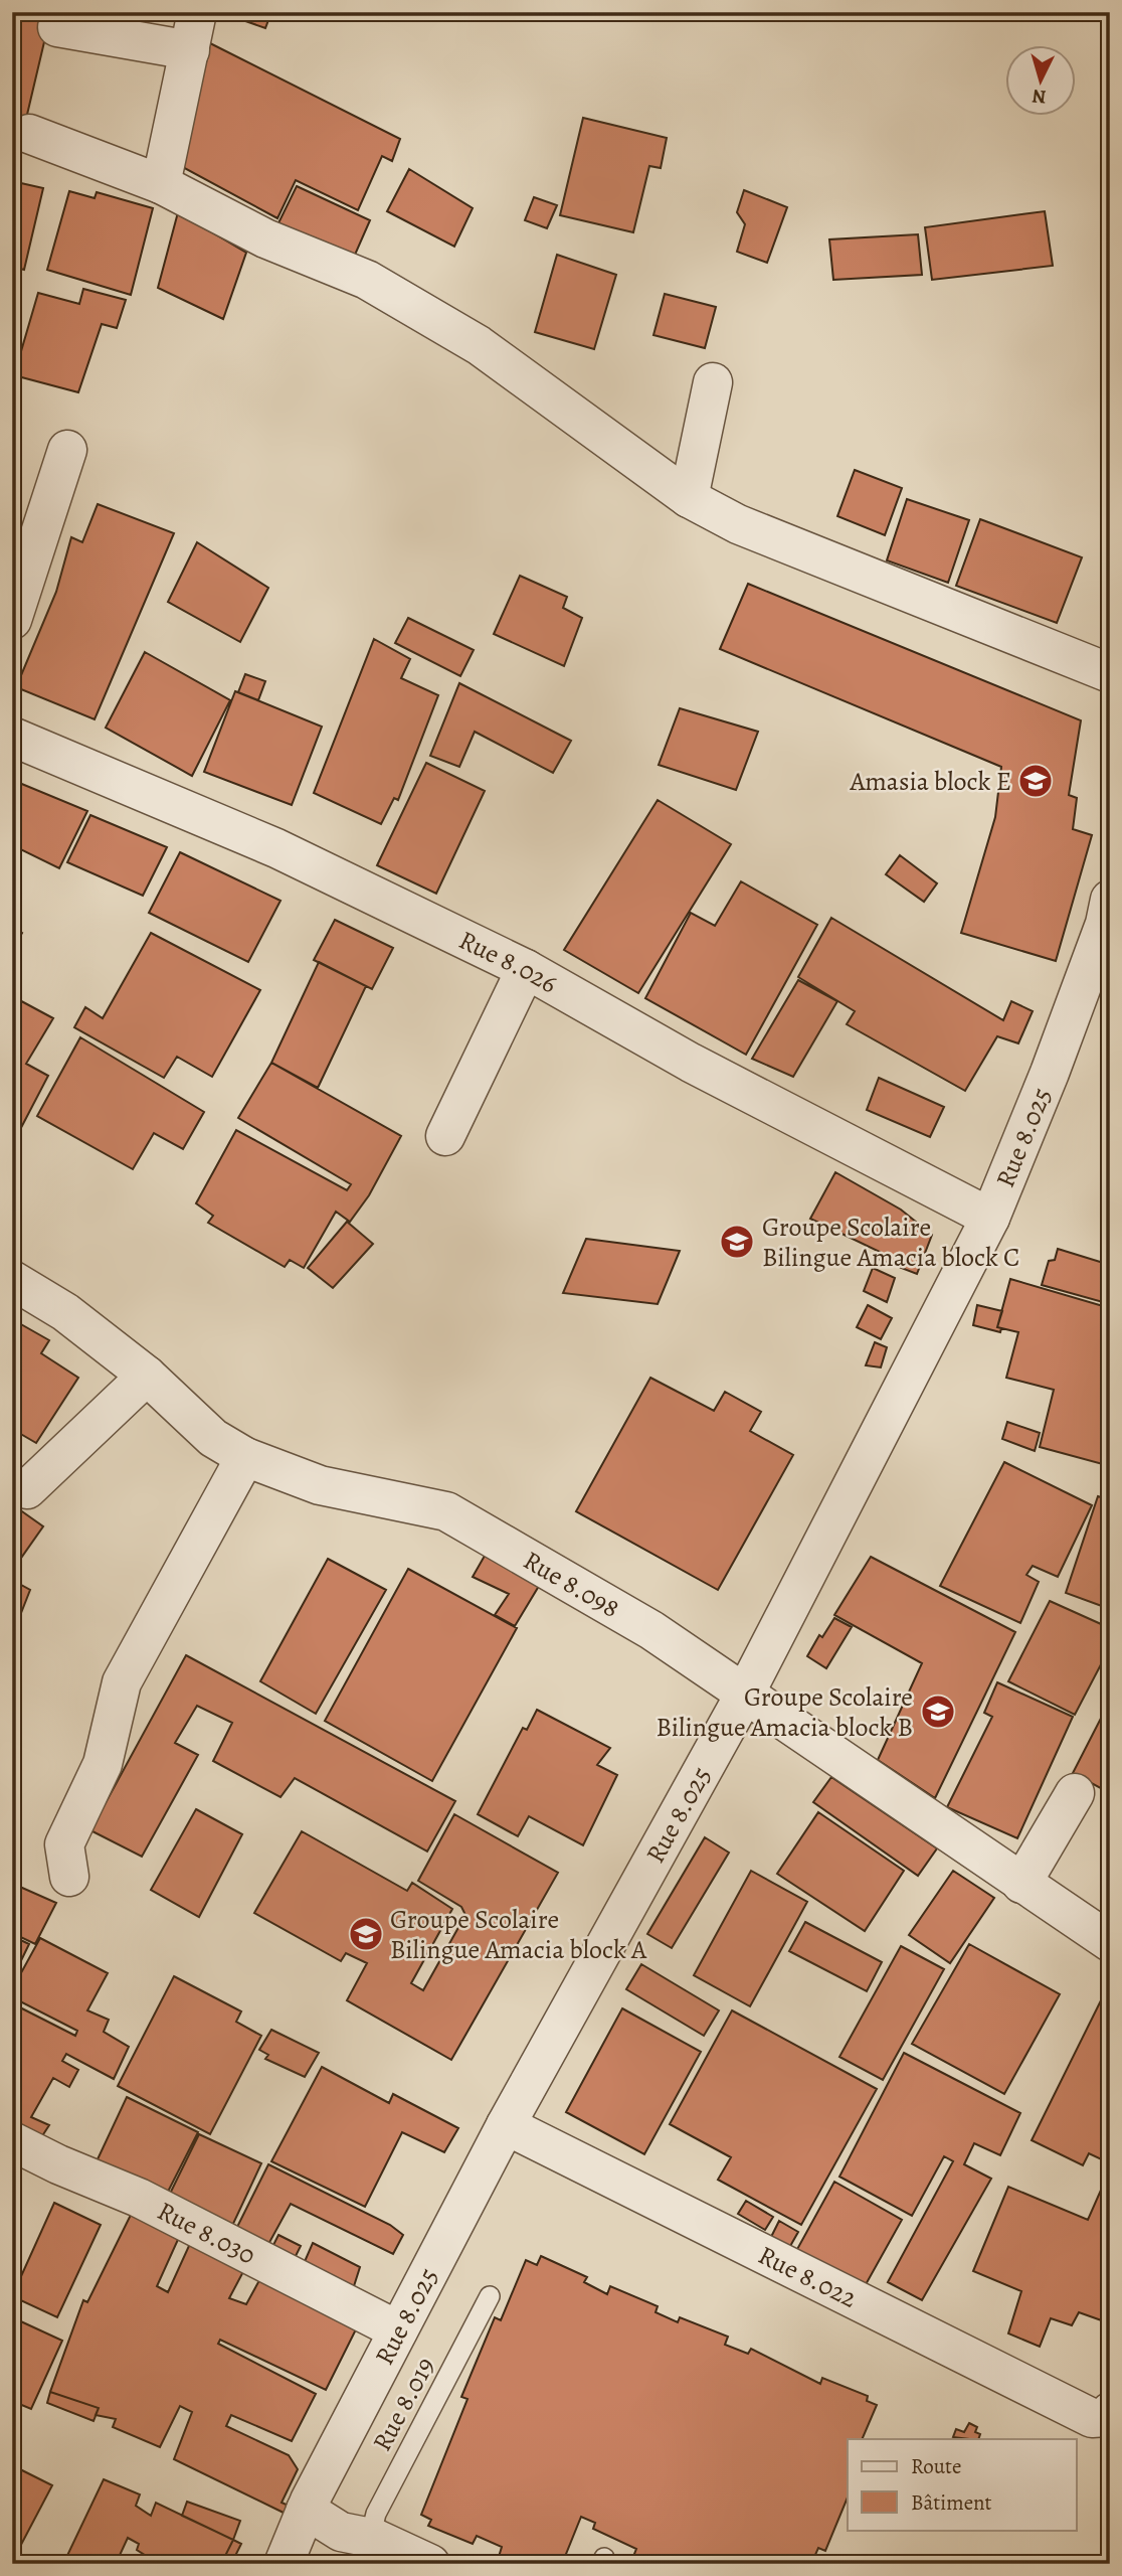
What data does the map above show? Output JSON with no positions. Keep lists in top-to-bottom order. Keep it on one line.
{"streets":{"street":["Rue 8.026","Rue 8.025","Rue 8.098","Rue 8.030","Rue 8.022"],"lane":["Rue 8.019"]},"crossings":[["Rue 8.026","Rue 8.025"],["Rue 8.025","Rue 8.098"],["Rue 8.025","Rue 8.030"],["Rue 8.025","Rue 8.022"]],"places":{"school or university":["Amasia block E","Groupe Scolaire Bilingue Amacia block C","Groupe Scolaire Bilingue Amacia block B","Groupe Scolaire Bilingue Amacia block A"]},"legend":["Route","Bâtiment"],"north":"bottom"}
